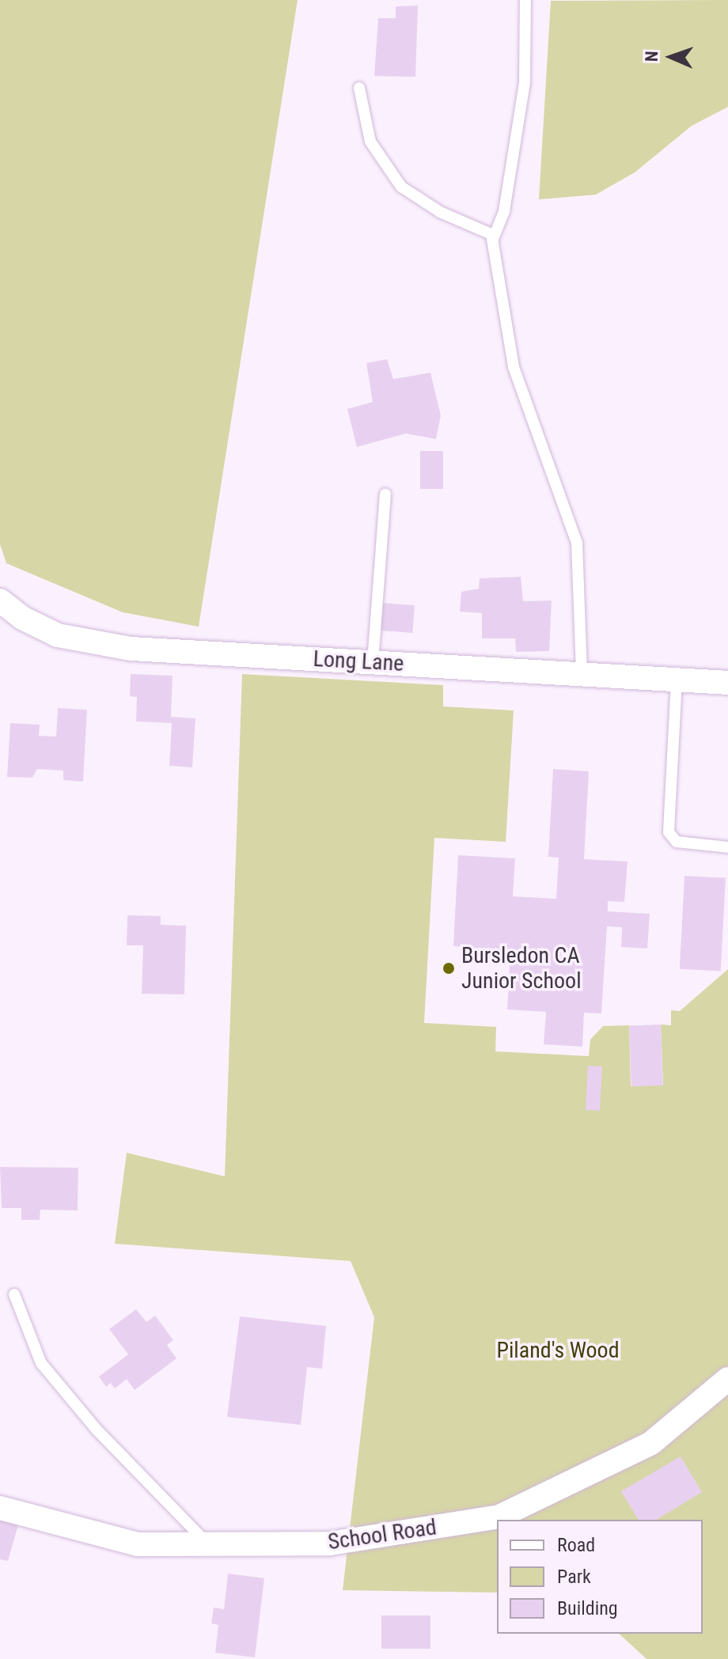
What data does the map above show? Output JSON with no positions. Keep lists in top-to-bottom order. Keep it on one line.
{"streets":{"street":["Long Lane","School Road"]},"parks":["Piland's Wood"],"places":["Bursledon CA Junior School"],"legend":["Road","Park","Building"],"north":"left"}
